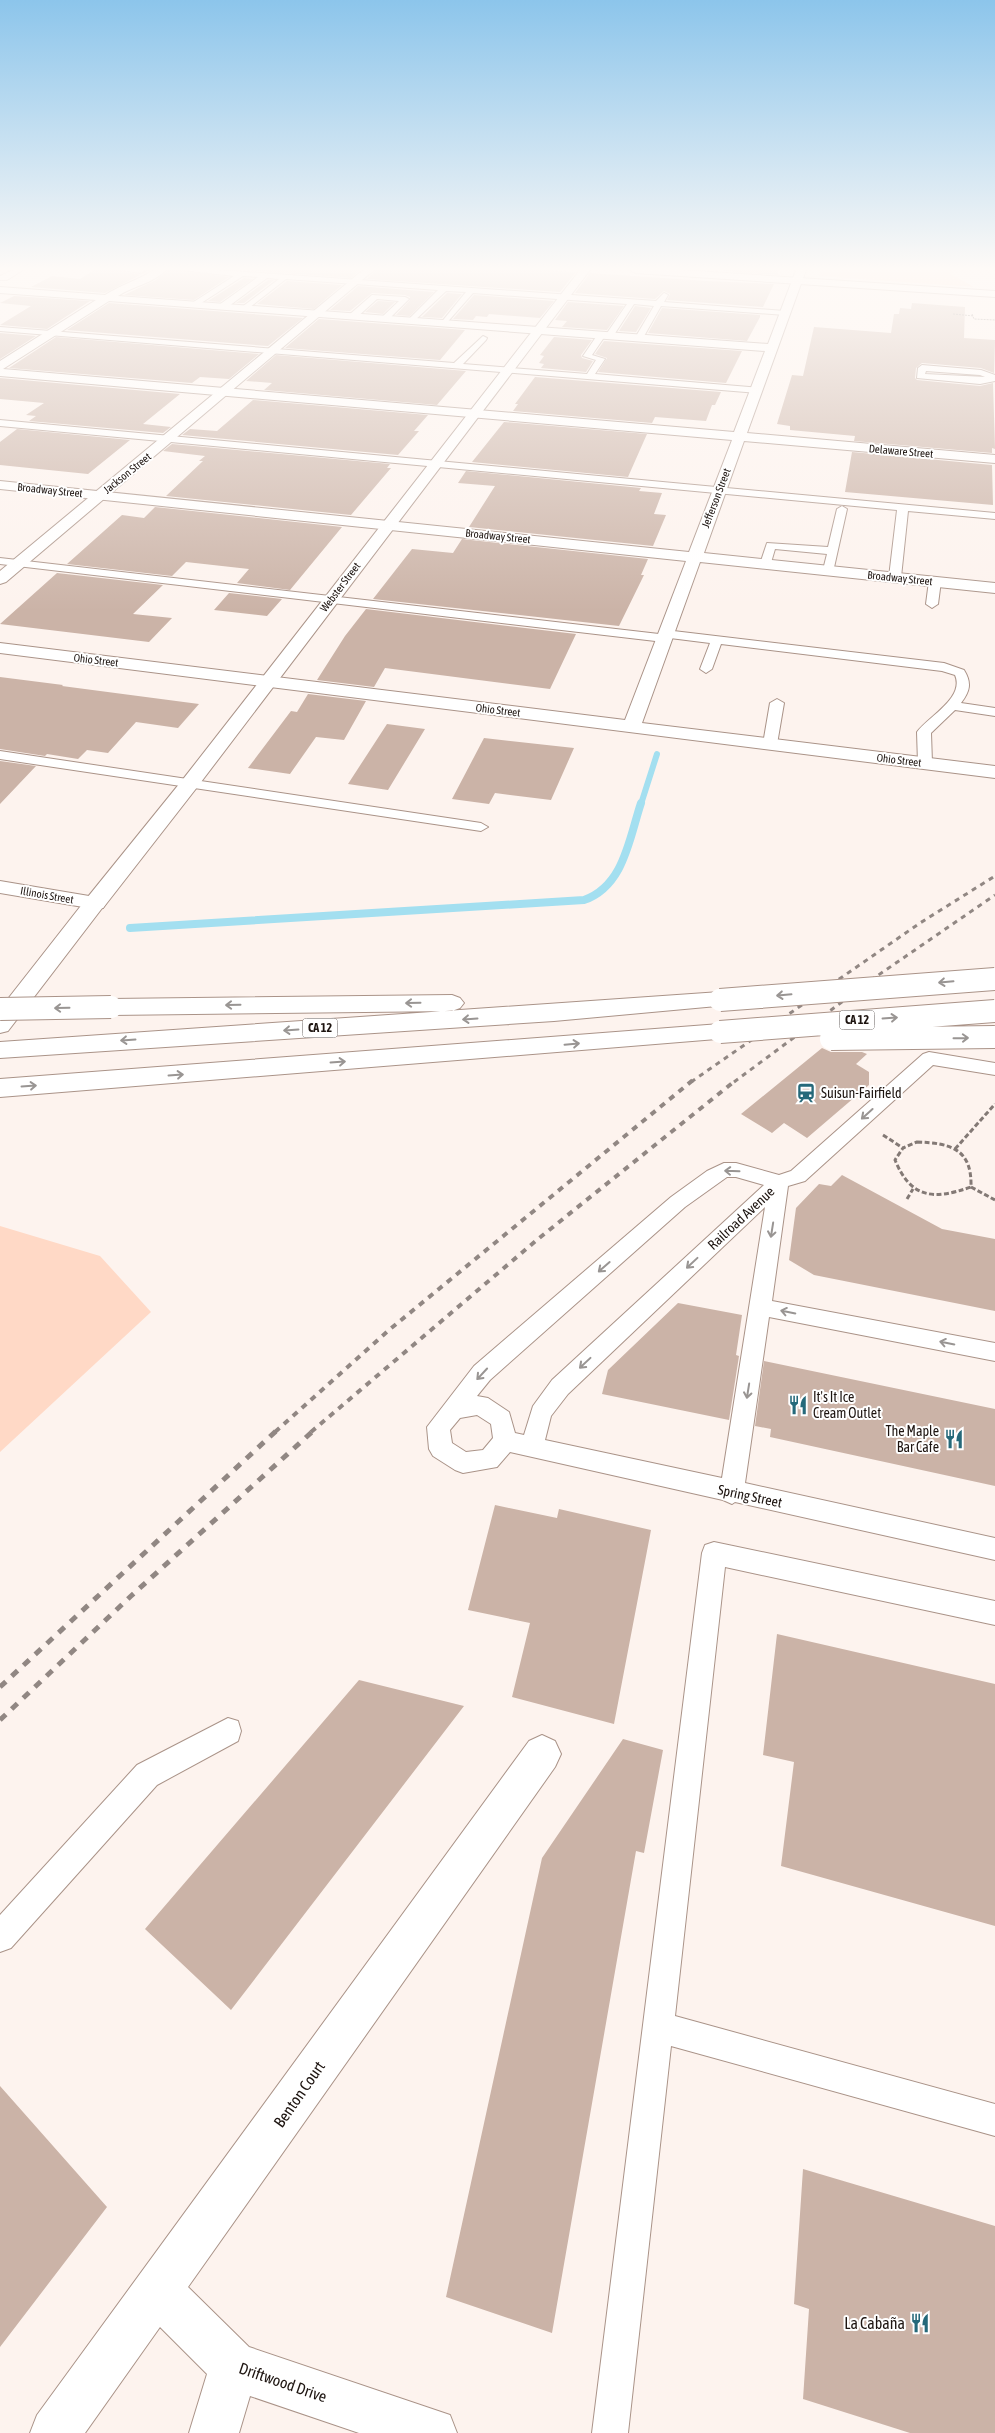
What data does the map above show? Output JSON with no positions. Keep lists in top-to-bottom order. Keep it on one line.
{"streets":{"main road":["Delaware Street","Jackson Street","Broadway Street","Jefferson Street","Webster Street","Ohio Street","Illinois Street","CA 12","Benton Court","Driftwood Drive"],"lane":["Railroad Avenue","Spring Street"]},"crossings":[["Delaware Street","Jackson Street"],["Delaware Street","Jefferson Street"],["Delaware Street","Webster Street"],["Jackson Street","Broadway Street"],["Broadway Street","Jefferson Street"],["Broadway Street","Webster Street"],["Jefferson Street","Ohio Street"],["Webster Street","Ohio Street"],["Webster Street","Illinois Street"],["Railroad Avenue","Spring Street"],["Benton Court","Driftwood Drive"]],"places":{"station":["Suisun-Fairfield"],"restaurant":["It's It Ice Cream Outlet","The Maple Bar Cafe","La Cabaña"]}}
